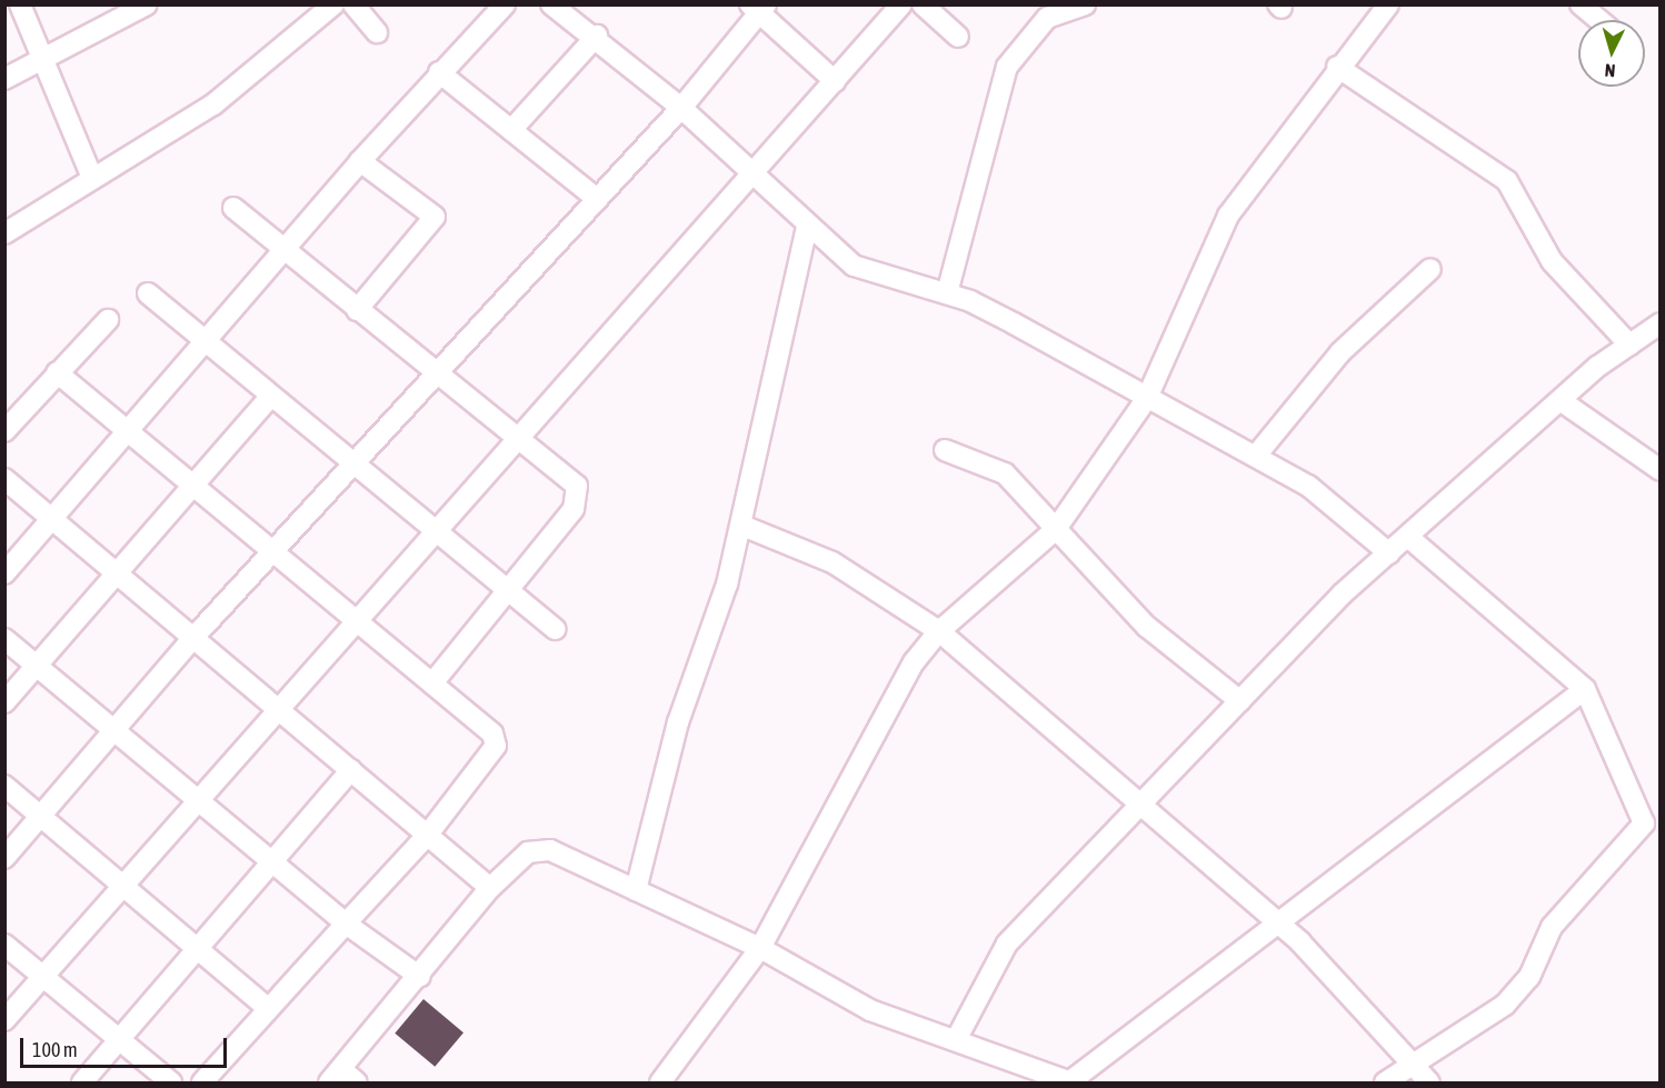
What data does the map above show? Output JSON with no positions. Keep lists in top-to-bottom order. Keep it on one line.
{"scale_bar":"100 m","north":"bottom"}
